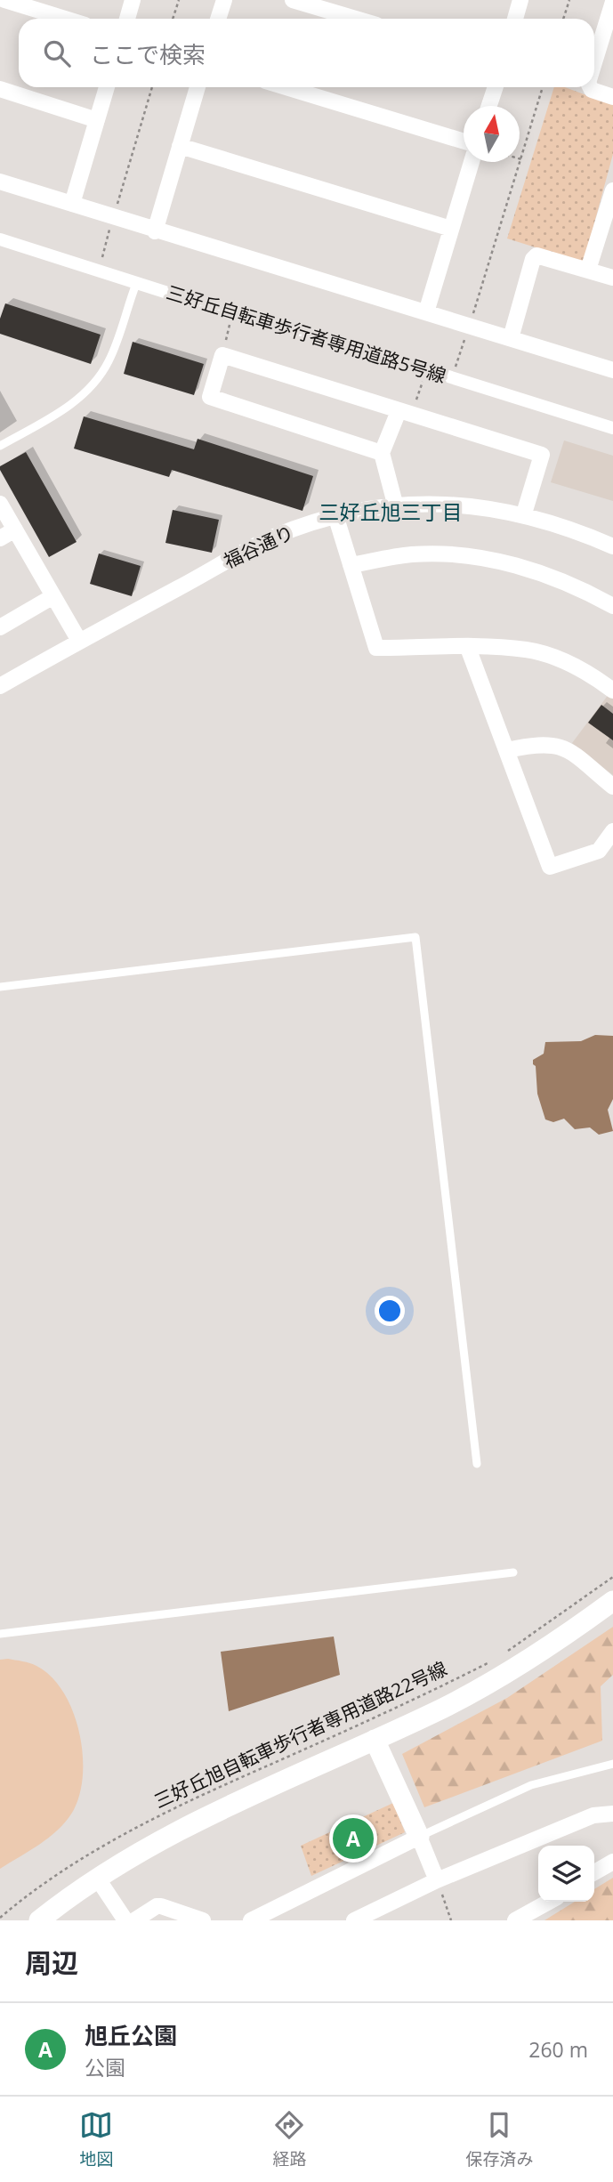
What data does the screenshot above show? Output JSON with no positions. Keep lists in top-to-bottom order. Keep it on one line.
{"streets":{"street":["三好丘自転車歩行者専用道路5号線","福谷通り"],"path":["三好丘旭自転車歩行者専用道路22号線"]},"districts":["三好丘旭三丁目"],"north":"top","page":{"search":"ここで検索","pins":"A","heading":"周辺","list":[{"mark":"A","name":"旭丘公園","note":"公園","value":"260 m"}],"nav":["地図","経路","保存済み"]}}
